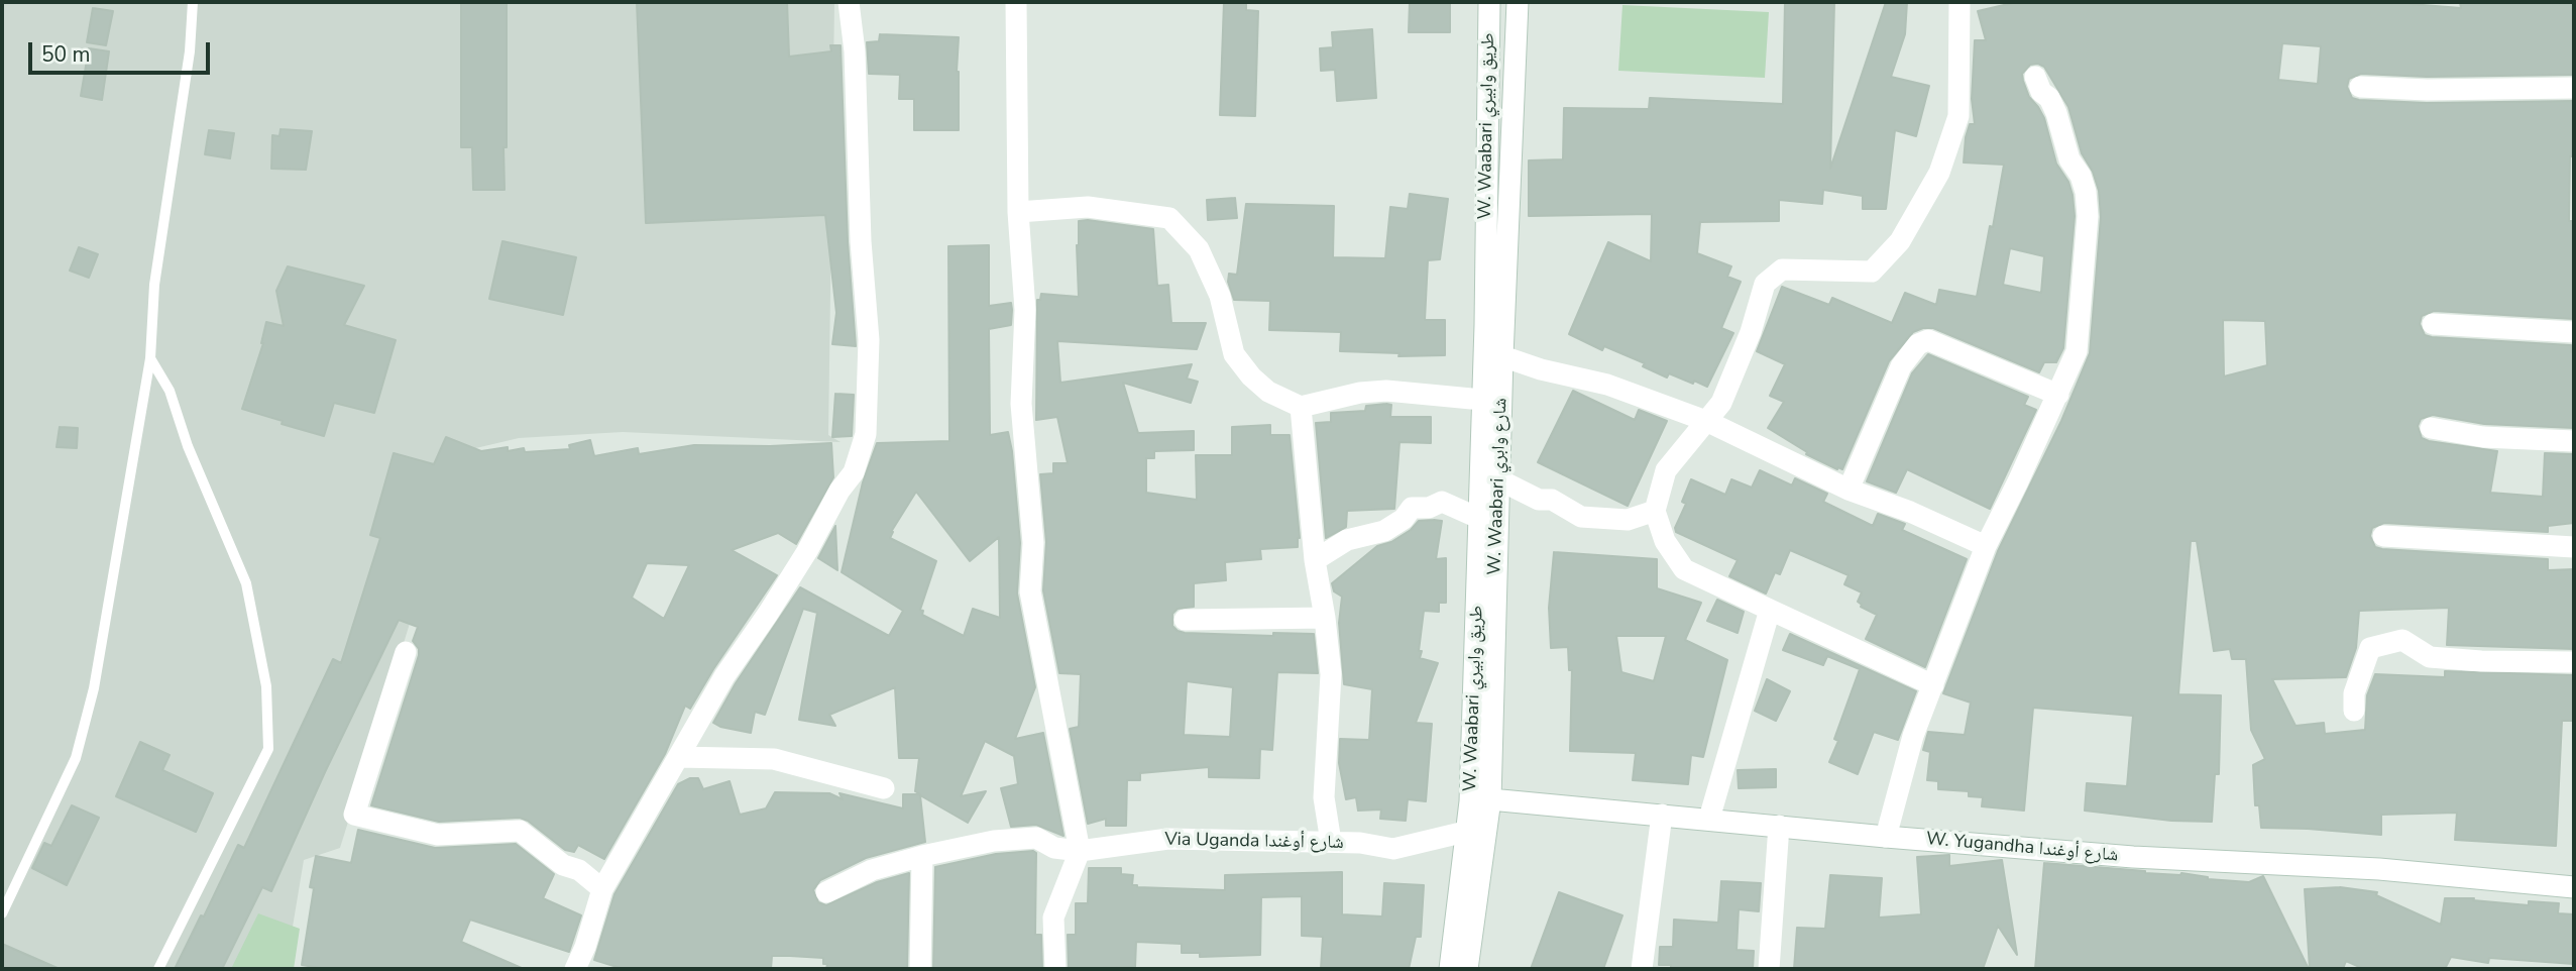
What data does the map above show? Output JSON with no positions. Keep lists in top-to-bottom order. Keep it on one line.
{"streets":{"street":["W. Waabari طريق وابيري","W. Waabari شارع وابري","Via Uganda شارع أوغندا","W. Yugandha شارع أوغندا"]},"crossings":[["W. Waabari طريق وابيري","W. Waabari شارع وابري"],["W. Waabari طريق وابيري","Via Uganda شارع أوغندا"],["W. Waabari طريق وابيري","W. Yugandha شارع أوغندا"],["W. Waabari شارع وابري","W. Yugandha شارع أوغندا"]],"scale_bar":"50 m"}
